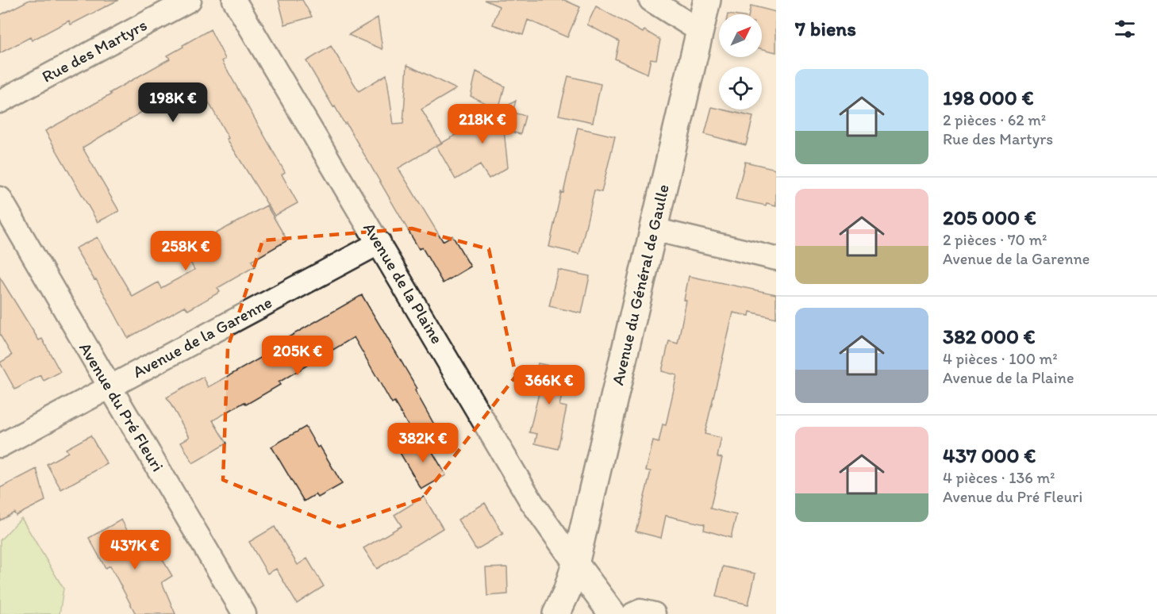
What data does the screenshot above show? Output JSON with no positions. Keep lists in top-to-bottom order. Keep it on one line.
{"streets":{"street":["Rue des Martyrs","Avenue de la Plaine","Avenue du Général de Gaulle","Avenue de la Garenne","Avenue du Pré Fleuri"]},"crossings":[["Avenue de la Plaine","Avenue du Général de Gaulle"],["Avenue de la Plaine","Avenue de la Garenne"],["Avenue de la Garenne","Avenue du Pré Fleuri"]],"north":"top right","page":{"heading":"7 biens","list":[{"name":"198 000 €","note":"2 pièces · 62 m² · Rue des Martyrs"},{"name":"205 000 €","note":"2 pièces · 70 m² · Avenue de la Garenne"},{"name":"382 000 €","note":"4 pièces · 100 m² · Avenue de la Plaine"},{"name":"437 000 €","note":"4 pièces · 136 m² · Avenue du Pré Fleuri"}],"price":["198K €","218K €","258K €","205K €","366K €","382K €","437K €"]}}
